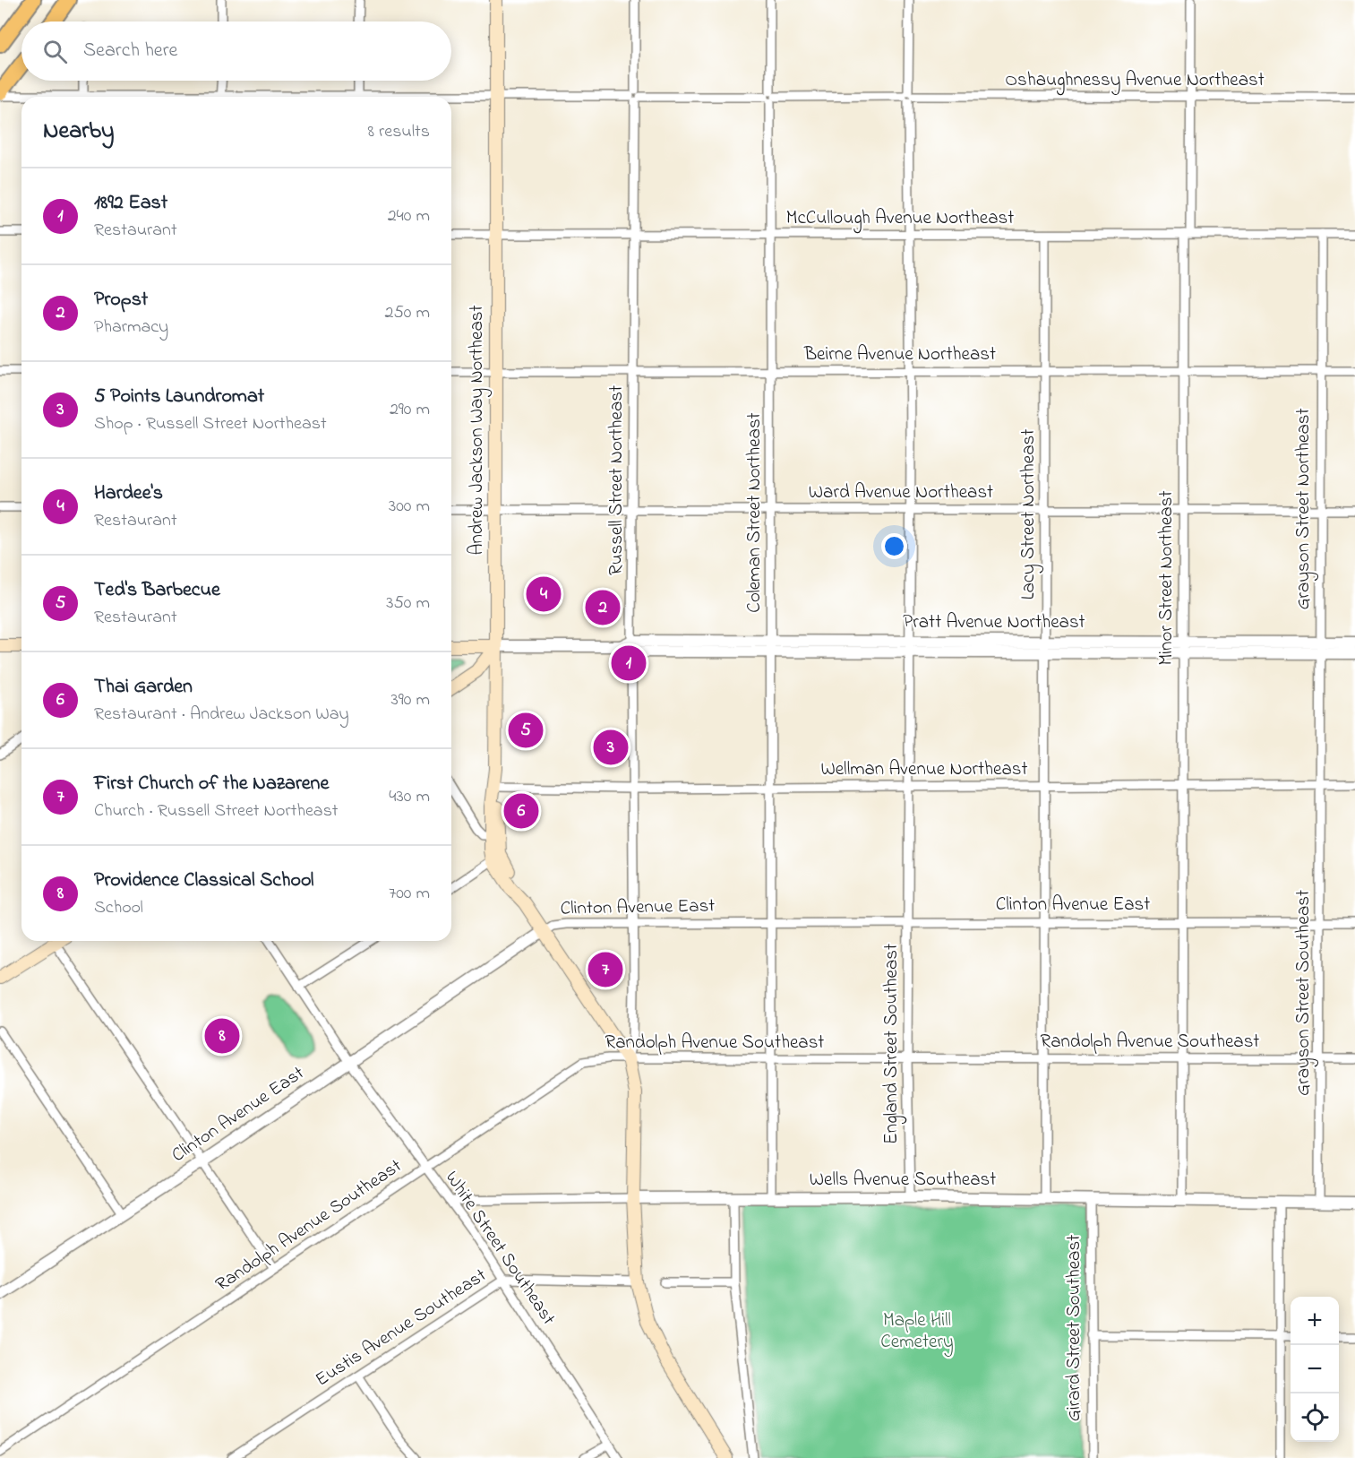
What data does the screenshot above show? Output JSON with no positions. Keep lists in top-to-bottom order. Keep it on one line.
{"streets":{"main road":["Andrew Jackson Way Northeast"],"street":["Oshaughnessy Avenue Northeast","McCullough Avenue Northeast","Beirne Avenue Northeast","Russell Street Northeast","Ward Avenue Northeast","Grayson Street Northeast","Coleman Street Northeast","Lacy Street Northeast","Minor Street Northeast","Pratt Avenue Northeast","Wellman Avenue Northeast","Clinton Avenue East","Grayson Street Southeast","Randolph Avenue Southeast","England Street Southeast","Wells Avenue Southeast","White Street Southeast","Eustis Avenue Southeast","Girard Street Southeast"]},"crossings":[["Oshaughnessy Avenue Northeast","Andrew Jackson Way Northeast"],["Oshaughnessy Avenue Northeast","Russell Street Northeast"],["Oshaughnessy Avenue Northeast","Coleman Street Northeast"],["Oshaughnessy Avenue Northeast","Minor Street Northeast"],["Oshaughnessy Avenue Northeast","England Street Southeast"],["McCullough Avenue Northeast","Andrew Jackson Way Northeast"],["McCullough Avenue Northeast","Russell Street Northeast"],["McCullough Avenue Northeast","Grayson Street Northeast"],["McCullough Avenue Northeast","Coleman Street Northeast"],["McCullough Avenue Northeast","Lacy Street Northeast"],["McCullough Avenue Northeast","Minor Street Northeast"],["McCullough Avenue Northeast","England Street Southeast"],["Beirne Avenue Northeast","Andrew Jackson Way Northeast"],["Beirne Avenue Northeast","Russell Street Northeast"],["Beirne Avenue Northeast","Grayson Street Northeast"],["Beirne Avenue Northeast","Coleman Street Northeast"],["Beirne Avenue Northeast","Lacy Street Northeast"],["Beirne Avenue Northeast","Minor Street Northeast"],["Beirne Avenue Northeast","England Street Southeast"],["Andrew Jackson Way Northeast","Ward Avenue Northeast"],["Andrew Jackson Way Northeast","Wellman Avenue Northeast"],["Russell Street Northeast","Ward Avenue Northeast"],["Russell Street Northeast","Pratt Avenue Northeast"],["Russell Street Northeast","Wellman Avenue Northeast"],["Russell Street Northeast","Clinton Avenue East"],["Russell Street Northeast","Randolph Avenue Southeast"],["Ward Avenue Northeast","Grayson Street Northeast"],["Ward Avenue Northeast","Coleman Street Northeast"],["Ward Avenue Northeast","Lacy Street Northeast"],["Ward Avenue Northeast","Minor Street Northeast"],["Ward Avenue Northeast","England Street Southeast"],["Grayson Street Northeast","Pratt Avenue Northeast"],["Grayson Street Northeast","Wellman Avenue Northeast"],["Grayson Street Northeast","Grayson Street Southeast"],["Coleman Street Northeast","Pratt Avenue Northeast"],["Coleman Street Northeast","Wellman Avenue Northeast"],["Coleman Street Northeast","Clinton Avenue East"],["Coleman Street Northeast","Randolph Avenue Southeast"],["Coleman Street Northeast","Wells Avenue Southeast"],["Lacy Street Northeast","Pratt Avenue Northeast"],["Lacy Street Northeast","Wellman Avenue Northeast"],["Lacy Street Northeast","Clinton Avenue East"],["Lacy Street Northeast","Randolph Avenue Southeast"],["Lacy Street Northeast","Wells Avenue Southeast"],["Minor Street Northeast","Pratt Avenue Northeast"],["Minor Street Northeast","Wellman Avenue Northeast"],["Minor Street Northeast","Clinton Avenue East"],["Minor Street Northeast","Randolph Avenue Southeast"],["Minor Street Northeast","Wells Avenue Southeast"],["Pratt Avenue Northeast","England Street Southeast"],["Wellman Avenue Northeast","Grayson Street Southeast"],["Wellman Avenue Northeast","England Street Southeast"],["Clinton Avenue East","Grayson Street Southeast"],["Clinton Avenue East","England Street Southeast"],["Clinton Avenue East","White Street Southeast"],["Grayson Street Southeast","Randolph Avenue Southeast"],["Grayson Street Southeast","Wells Avenue Southeast"],["Randolph Avenue Southeast","England Street Southeast"],["Randolph Avenue Southeast","White Street Southeast"],["England Street Southeast","Wells Avenue Southeast"],["Wells Avenue Southeast","White Street Southeast"],["Wells Avenue Southeast","Girard Street Southeast"],["White Street Southeast","Eustis Avenue Southeast"]],"parks":["Maple Hill Cemetery"],"page":{"search":"Search here","heading":["Nearby","8 results"],"list":[{"mark":"1","name":"1892 East","note":"Restaurant","value":"240 m"},{"mark":"2","name":"Propst","note":"Pharmacy","value":"250 m"},{"mark":"3","name":"5 Points Laundromat","note":"Shop · Russell Street Northeast","value":"290 m"},{"mark":"4","name":"Hardee's","note":"Restaurant","value":"300 m"},{"mark":"5","name":"Ted's Barbecue","note":"Restaurant","value":"350 m"},{"mark":"6","name":"Thai Garden","note":"Restaurant · Andrew Jackson Way","value":"390 m"},{"mark":"7","name":"First Church of the Nazarene","note":"Church · Russell Street Northeast","value":"430 m"},{"mark":"8","name":"Providence Classical School","note":"School","value":"700 m"}],"pins":["4","2","1","5","3","6","7","8"],"map_buttons":["+","−"]}}
